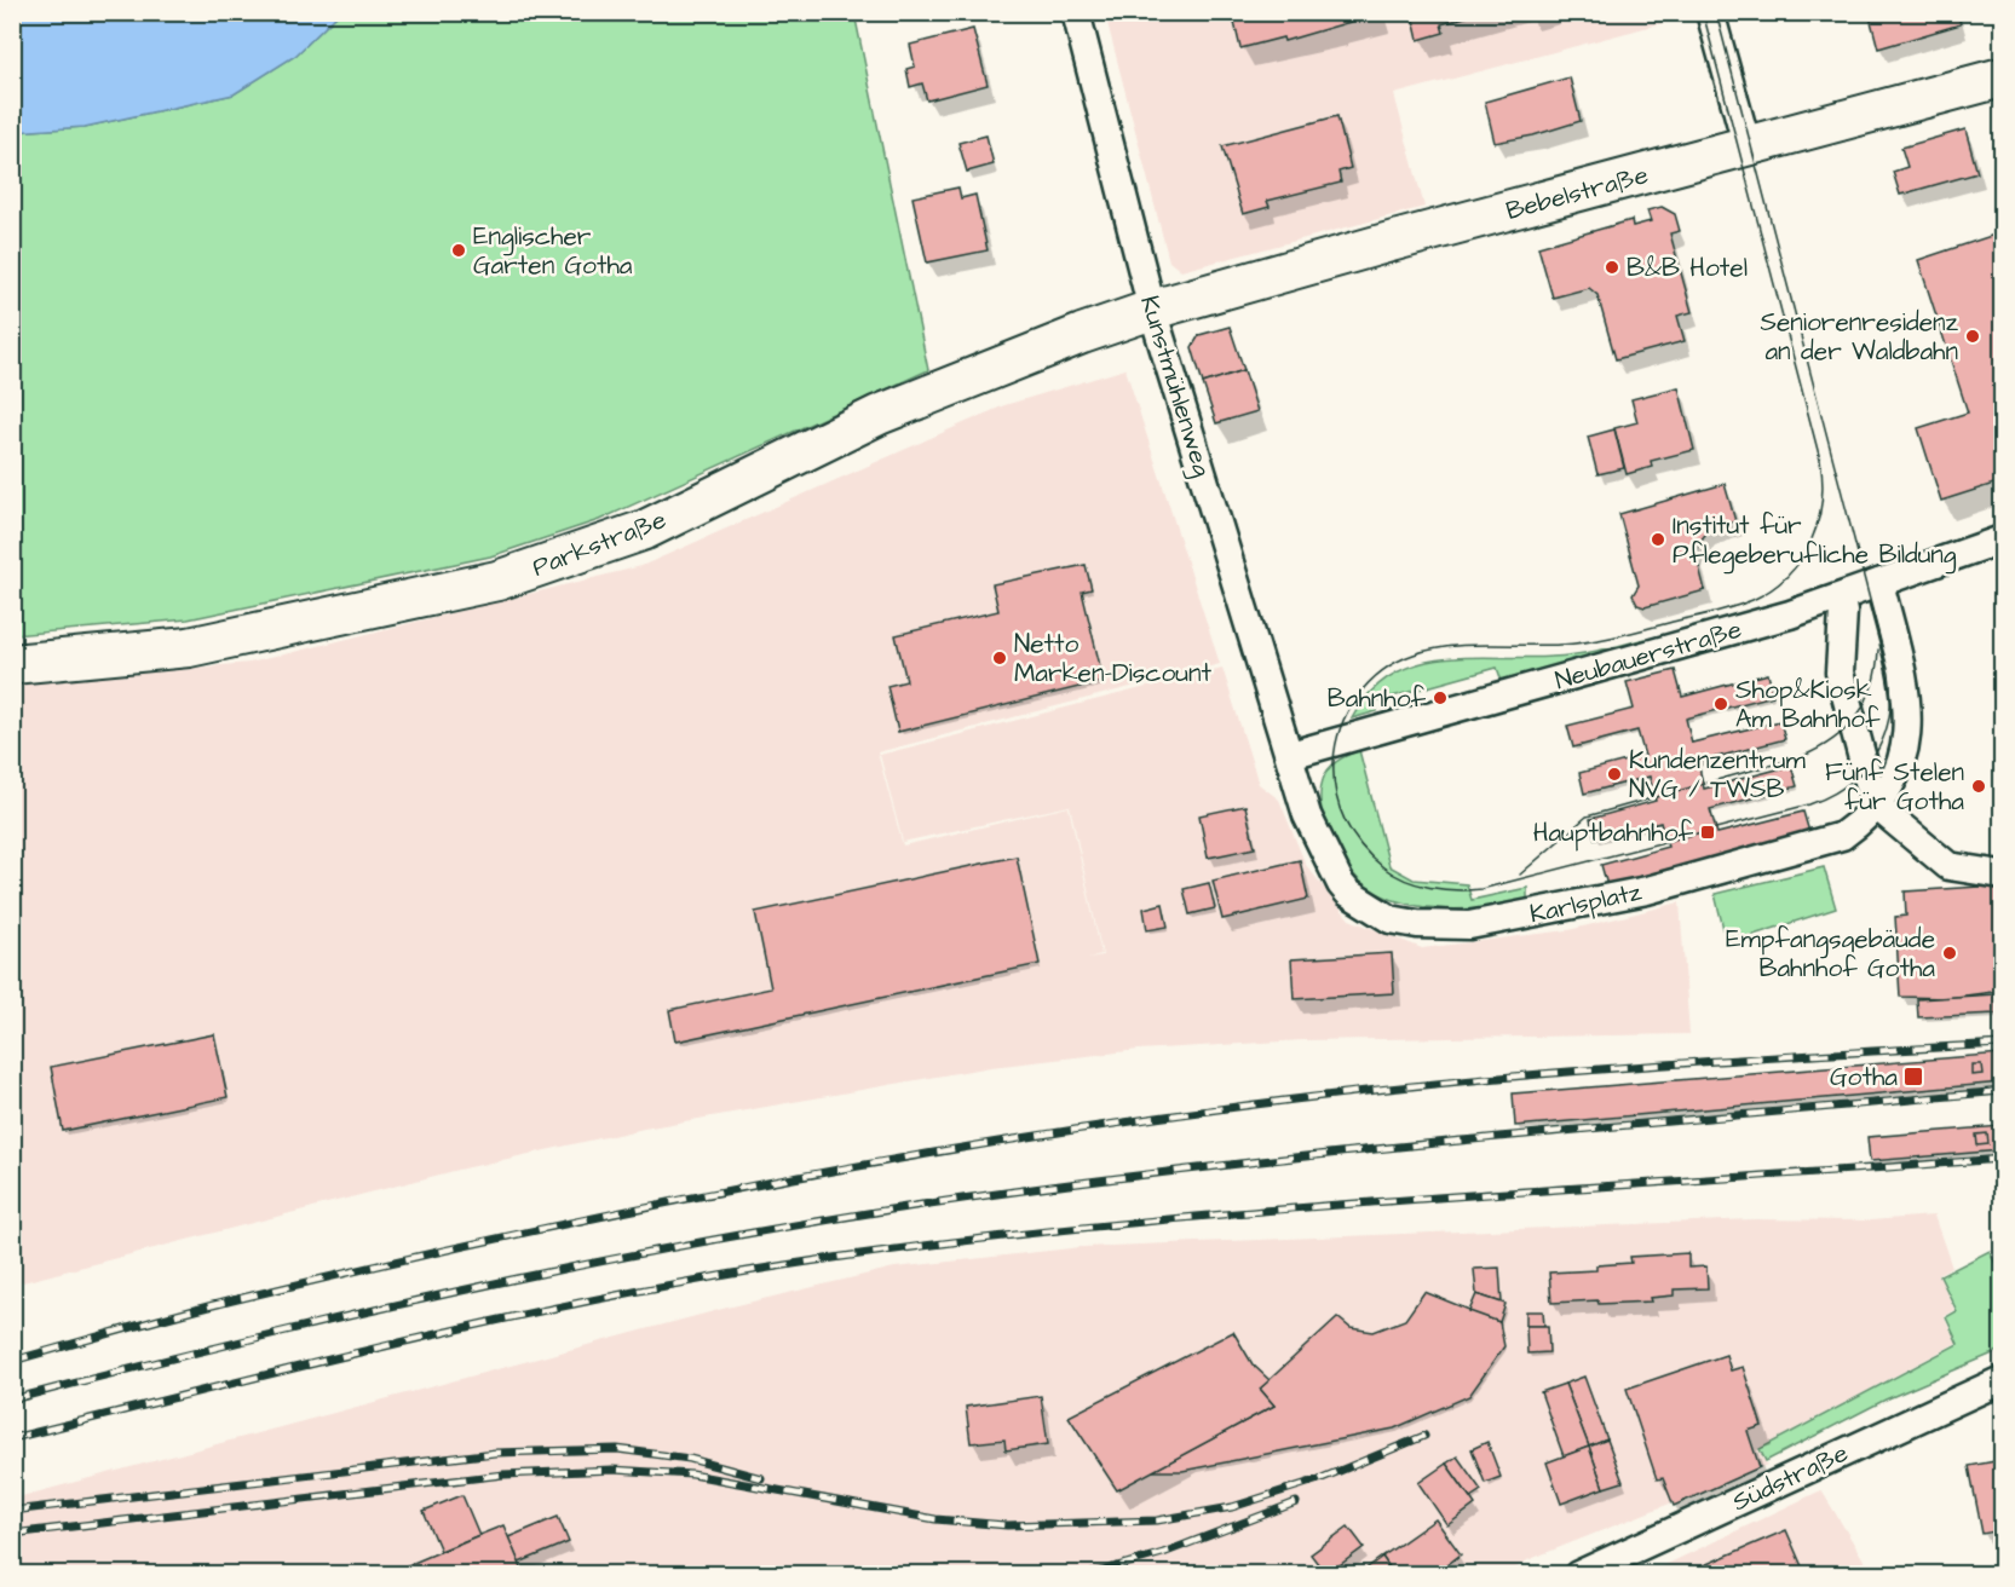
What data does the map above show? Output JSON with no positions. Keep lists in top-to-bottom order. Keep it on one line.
{"streets":{"street":["Bebelstraße","Kunstmühlenweg","Parkstraße","Neubauerstraße","Karlsplatz","Südstraße"]},"crossings":[["Bebelstraße","Kunstmühlenweg"],["Bebelstraße","Parkstraße"],["Kunstmühlenweg","Parkstraße"],["Kunstmühlenweg","Neubauerstraße"],["Kunstmühlenweg","Karlsplatz"],["Neubauerstraße","Karlsplatz"]],"places":{"other":["Englischer Garten Gotha","B&B Hotel","Seniorenresidenz an der Waldbahn","Institut für Pflegeberufliche Bildung","Netto Marken-Discount","Bahnhof","Shop&Kiosk Am Bahnhof","Kundenzentrum NVG / TWSB","Fünf Stelen für Gotha","Empfangsgebäude Bahnhof Gotha"],"transit":["Hauptbahnhof","Gotha"]}}
